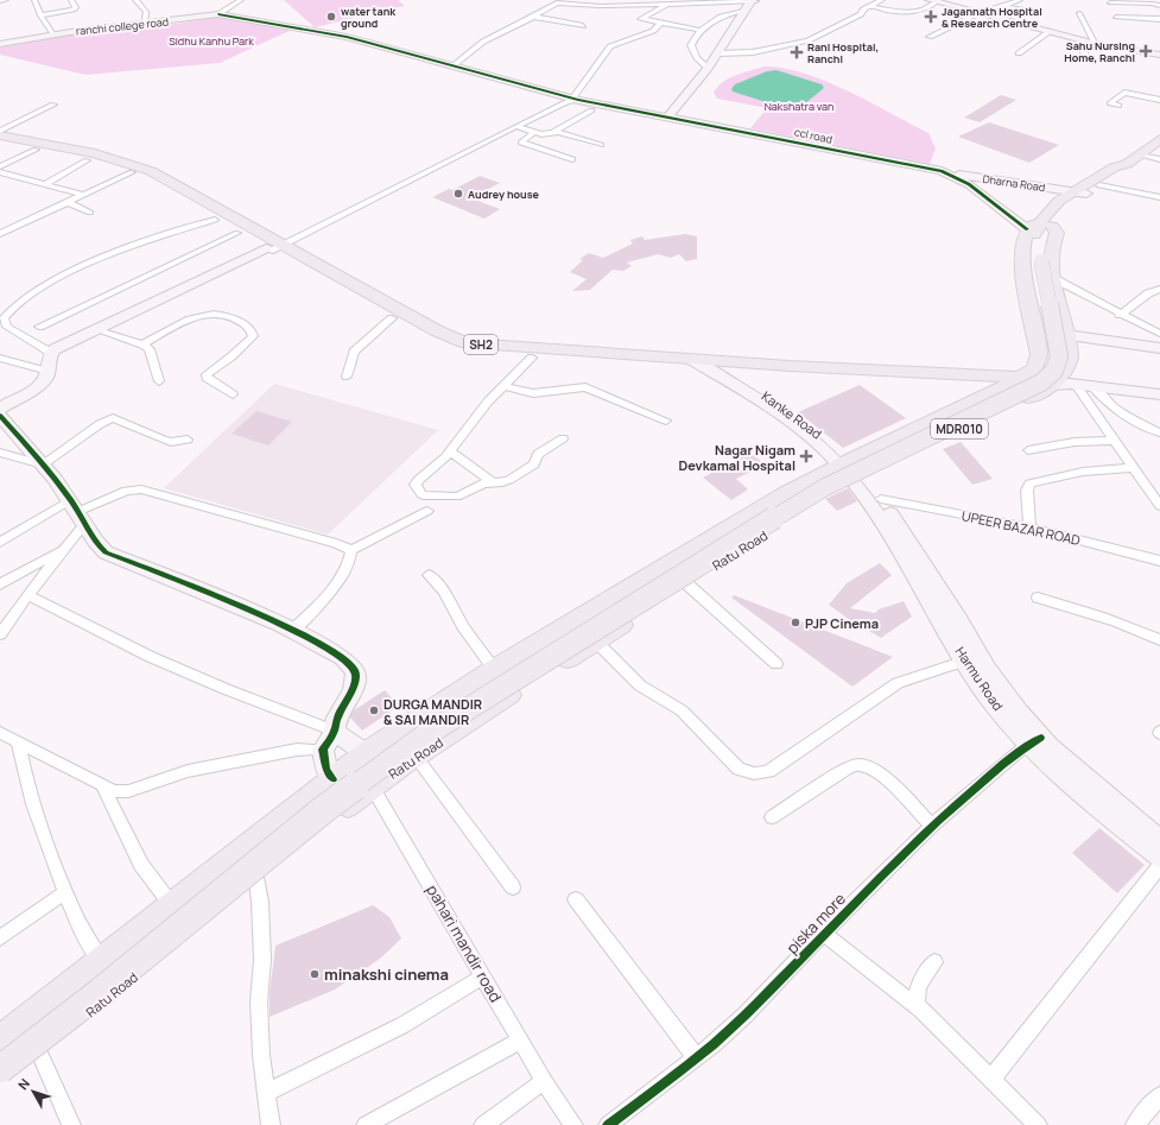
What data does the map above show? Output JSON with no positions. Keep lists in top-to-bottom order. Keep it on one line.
{"streets":{"main road":["SH2","MDR010","Ratu Road"],"street":["ranchi college road","ccl road","Dharna Road","Kanke Road","UPEER BAZAR ROAD","Harmu Road","piska more","pahari mandir road"]},"crossings":[["ranchi college road","ccl road"],["ccl road","Dharna Road"],["ccl road","MDR010"],["SH2","Kanke Road"],["SH2","MDR010"],["Kanke Road","MDR010"],["Kanke Road","Ratu Road"],["Kanke Road","Harmu Road"],["MDR010","Ratu Road"],["MDR010","Harmu Road"],["UPEER BAZAR ROAD","Harmu Road"],["Ratu Road","Harmu Road"],["Ratu Road","pahari mandir road"],["Harmu Road","piska more"]],"parks":["Sidhu Kanhu Park","Nakshatra van"],"places":{"other":["water tank ground","Audrey house","PJP Cinema","DURGA MANDIR & SAI MANDIR","minakshi cinema"],"health":["Jagannath Hospital & Research Centre","Sahu Nursing Home, Ranchi","Rani Hospital, Ranchi","Nagar Nigam Devkamal Hospital"]},"north":"top left"}
